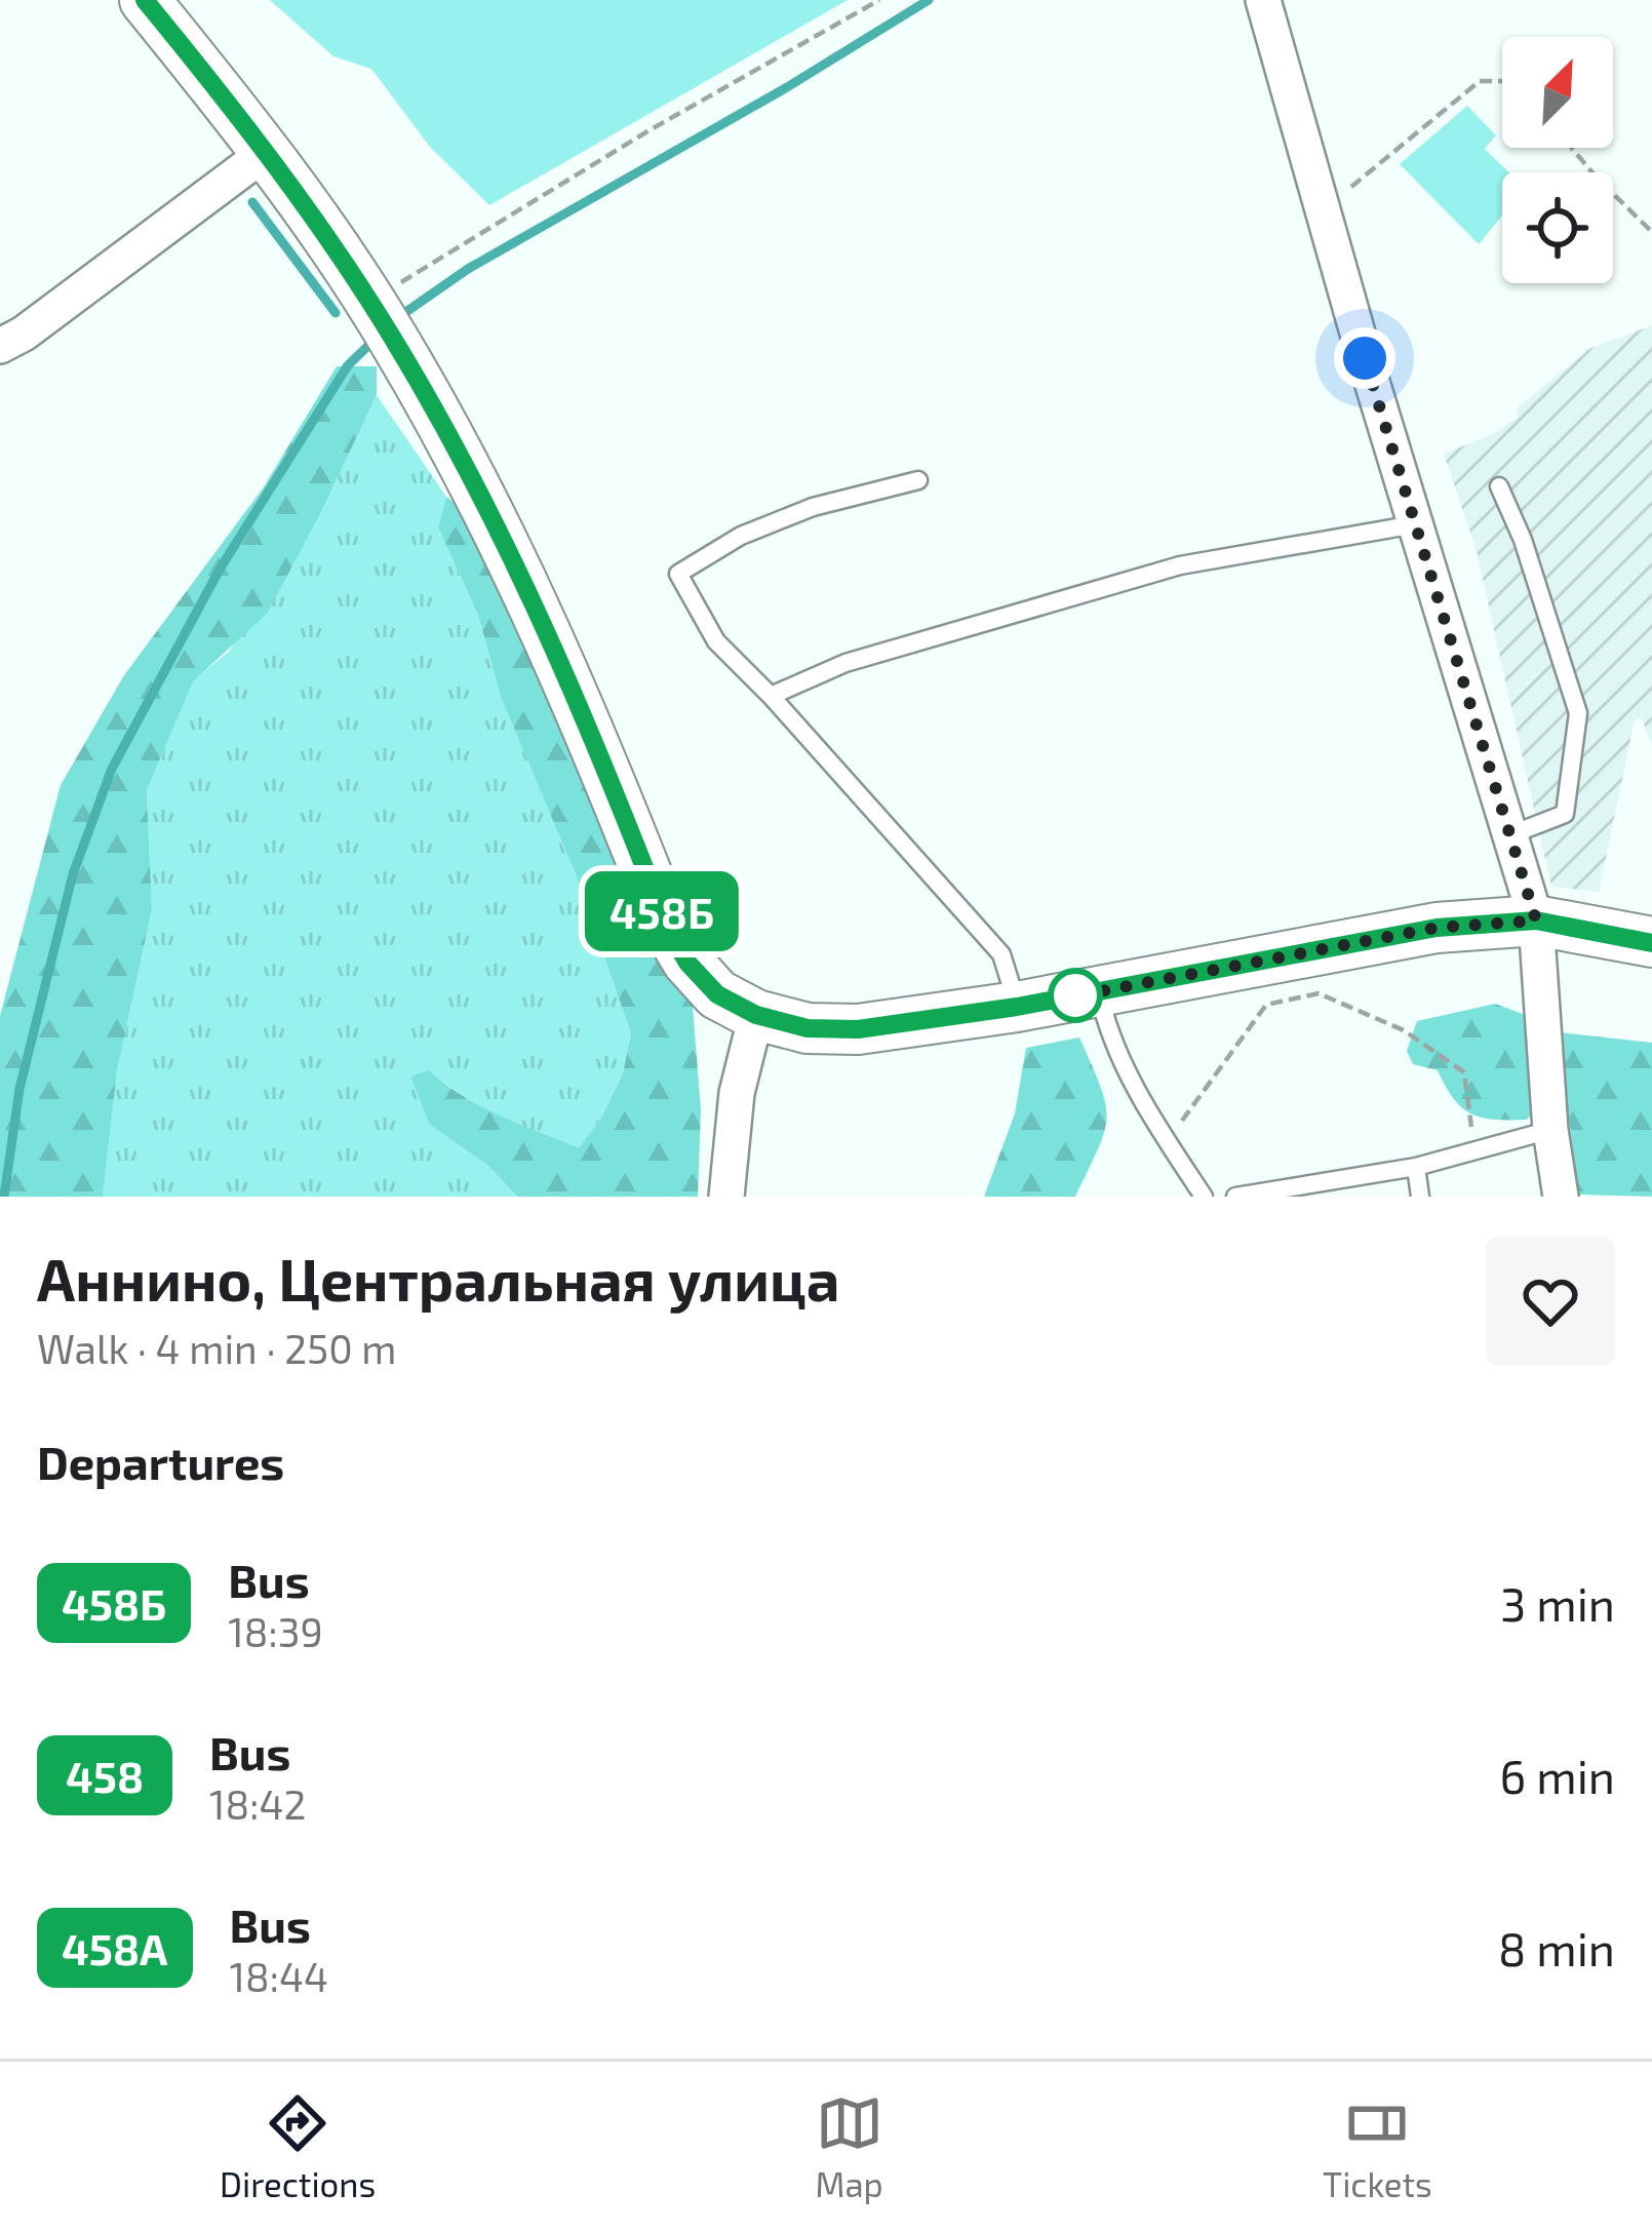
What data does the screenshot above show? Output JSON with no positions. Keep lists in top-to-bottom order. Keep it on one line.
{"lines":["bus line 458Б"],"north":"top right","page":{"on_map":"458Б","heading":[["Аннино, Центральная улица","Walk · 4 min · 250 m"],"Departures"],"list":[{"mark":"458Б","name":"Bus","note":"18:39","value":"3 min"},{"mark":"458","name":"Bus","note":"18:42","value":"6 min"},{"mark":"458А","name":"Bus","note":"18:44","value":"8 min"}],"tabs":["Directions","Map","Tickets"]}}
